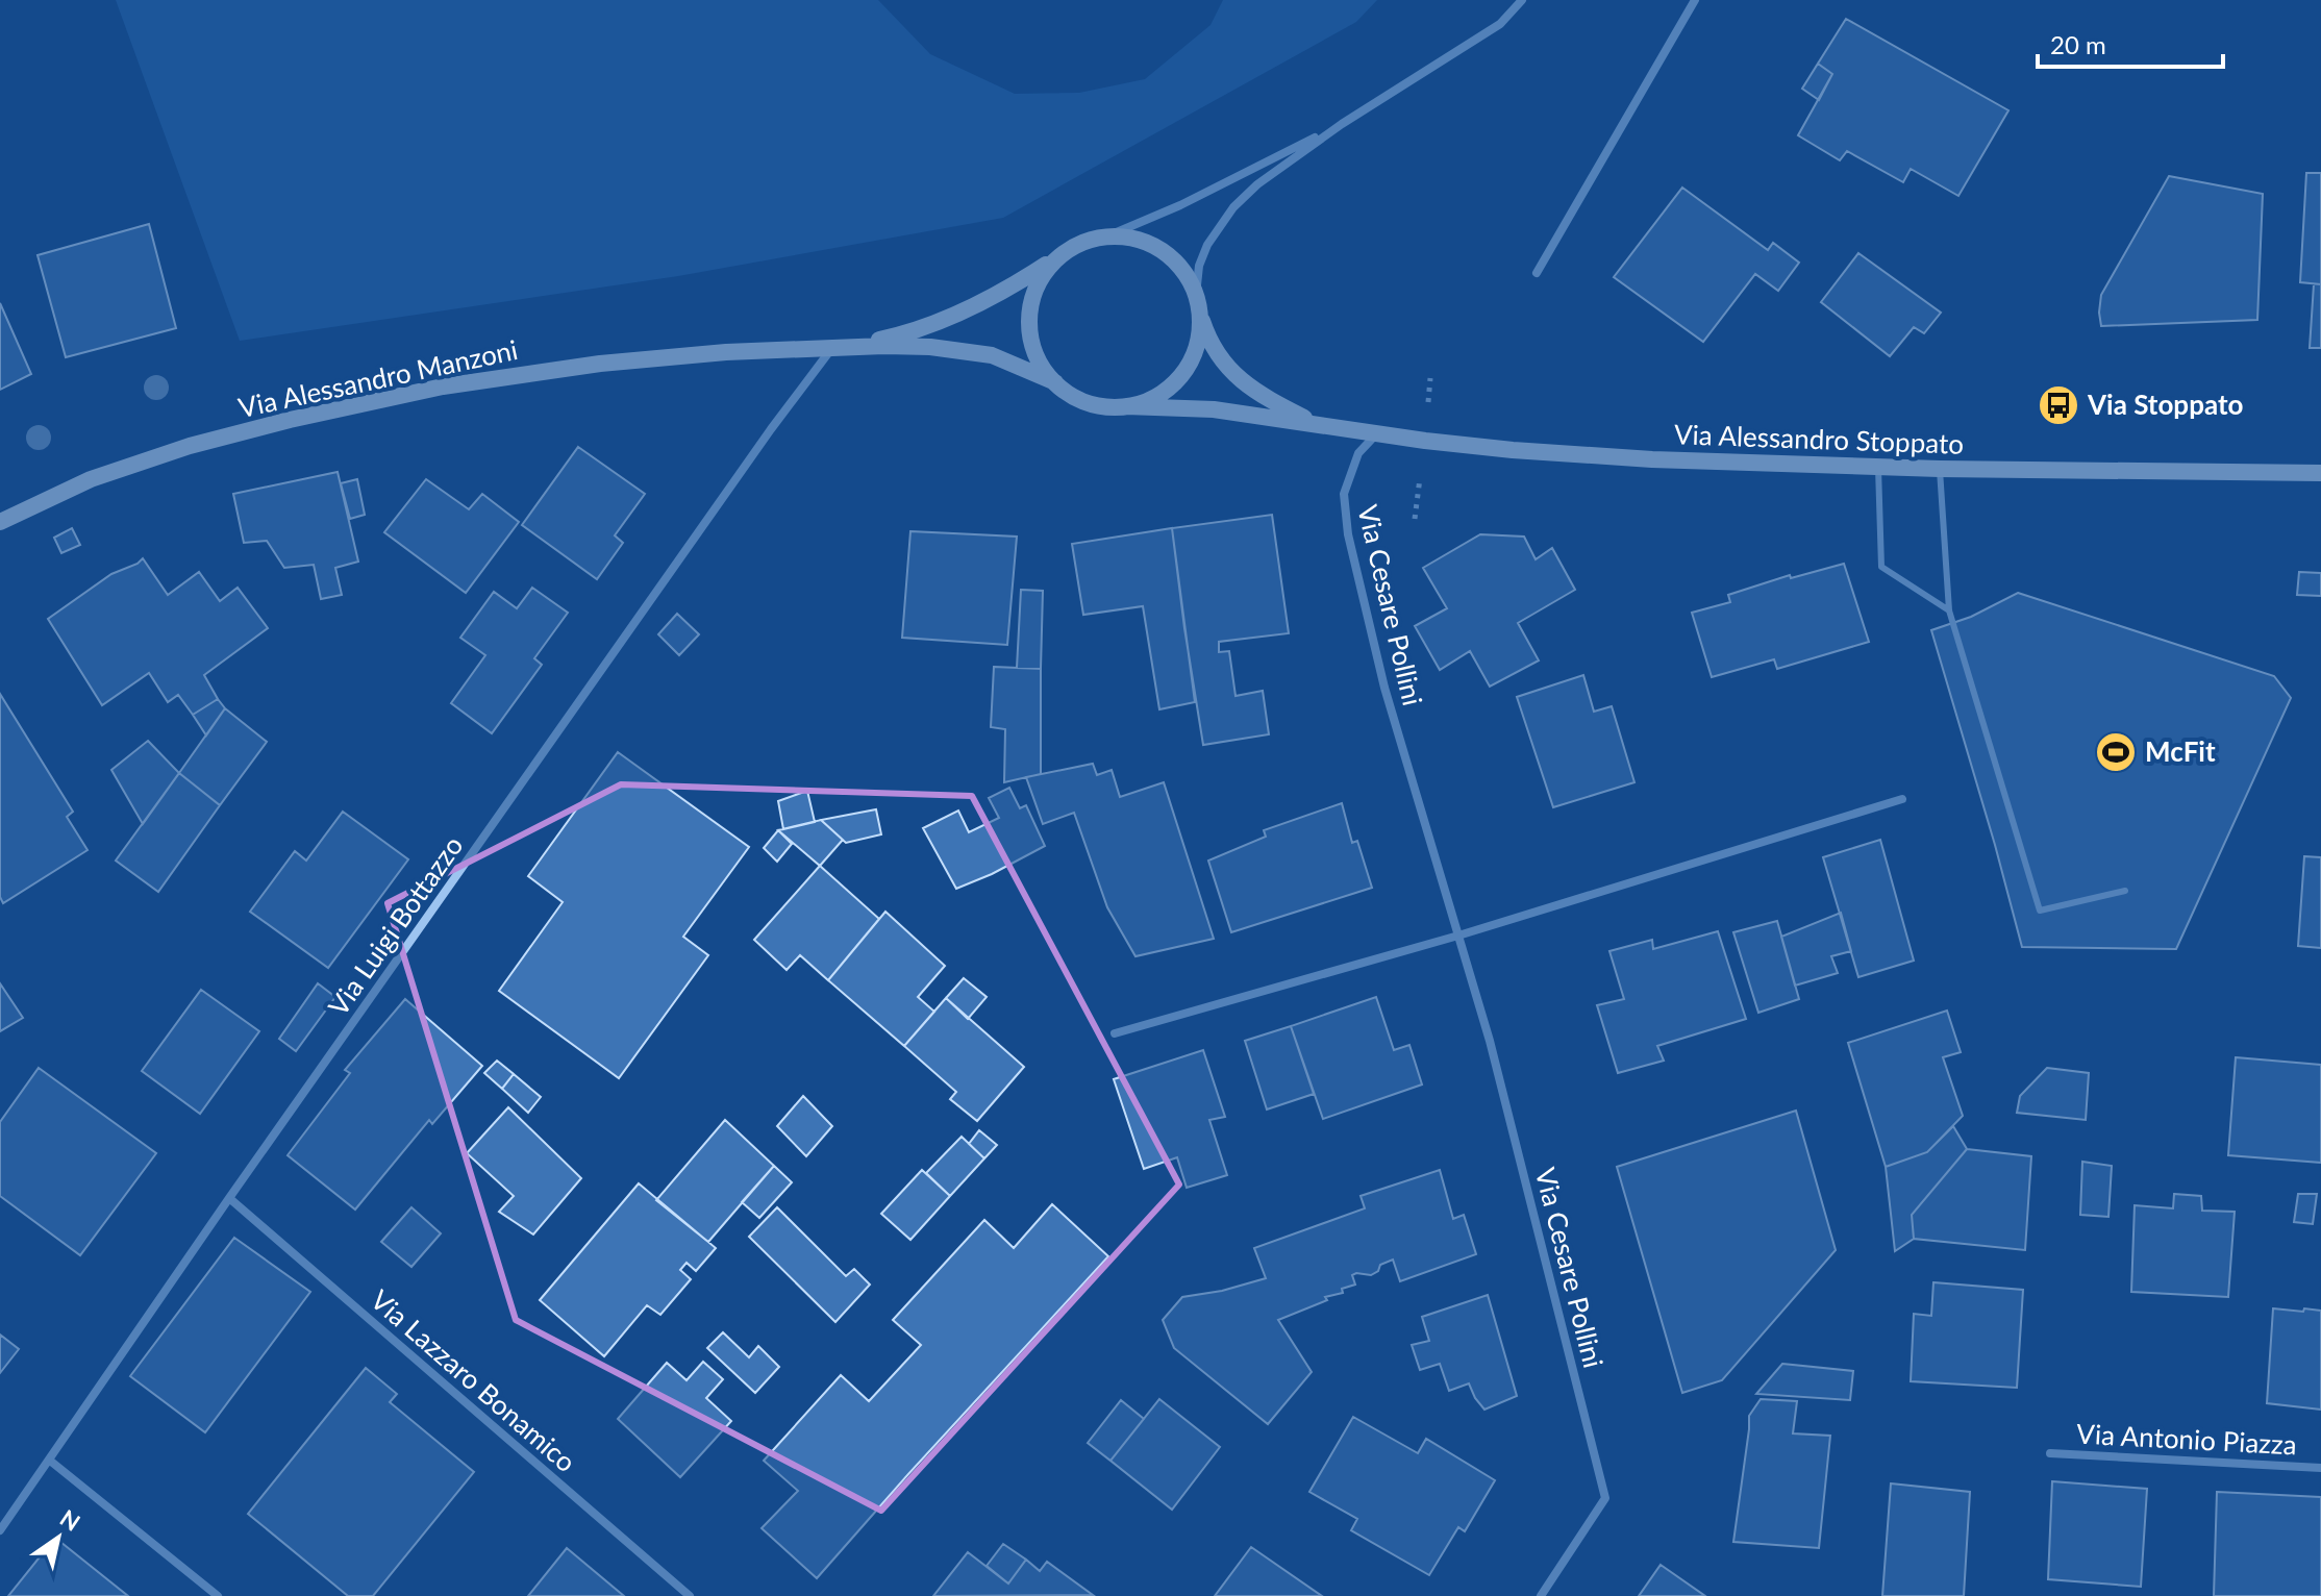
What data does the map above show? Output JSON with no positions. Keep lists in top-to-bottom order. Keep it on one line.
{"streets":{"main road":["Via Alessandro Manzoni","Via Alessandro Stoppato"],"street":["Via Cesare Pollini","Via Luigi Bottazzo","Via Lazzaro Bonamico","Via Antonio Piazza"]},"crossings":[["Via Alessandro Manzoni","Via Alessandro Stoppato"],["Via Alessandro Manzoni","Via Luigi Bottazzo"],["Via Alessandro Stoppato","Via Cesare Pollini"],["Via Luigi Bottazzo","Via Lazzaro Bonamico"]],"places":{"bus stop":["Via Stoppato"],"sports":["McFit"]},"scale_bar":"20 m","north":"top right"}
